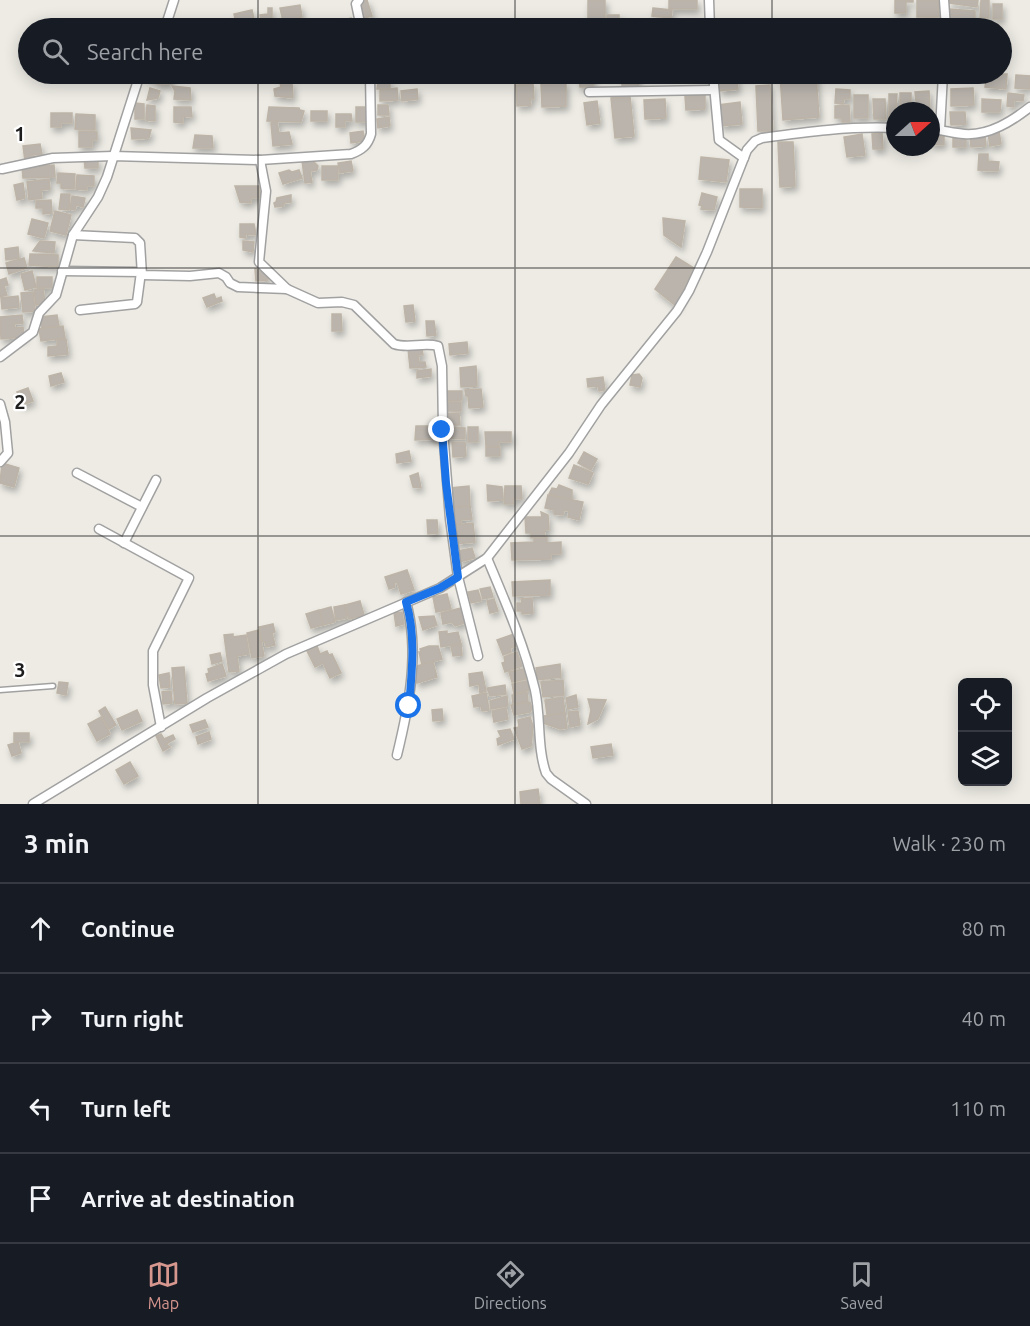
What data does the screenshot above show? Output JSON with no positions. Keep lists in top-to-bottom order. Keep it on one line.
{"north":"right","page":{"search":"Search here","heading":["3 min","Walk · 230 m"],"list":[["Continue","80 m"],["Turn right","40 m"],["Turn left","110 m"],"Arrive at destination"],"nav":["Map","Directions","Saved"]},"grid":{"rows":["1","2","3"]}}
